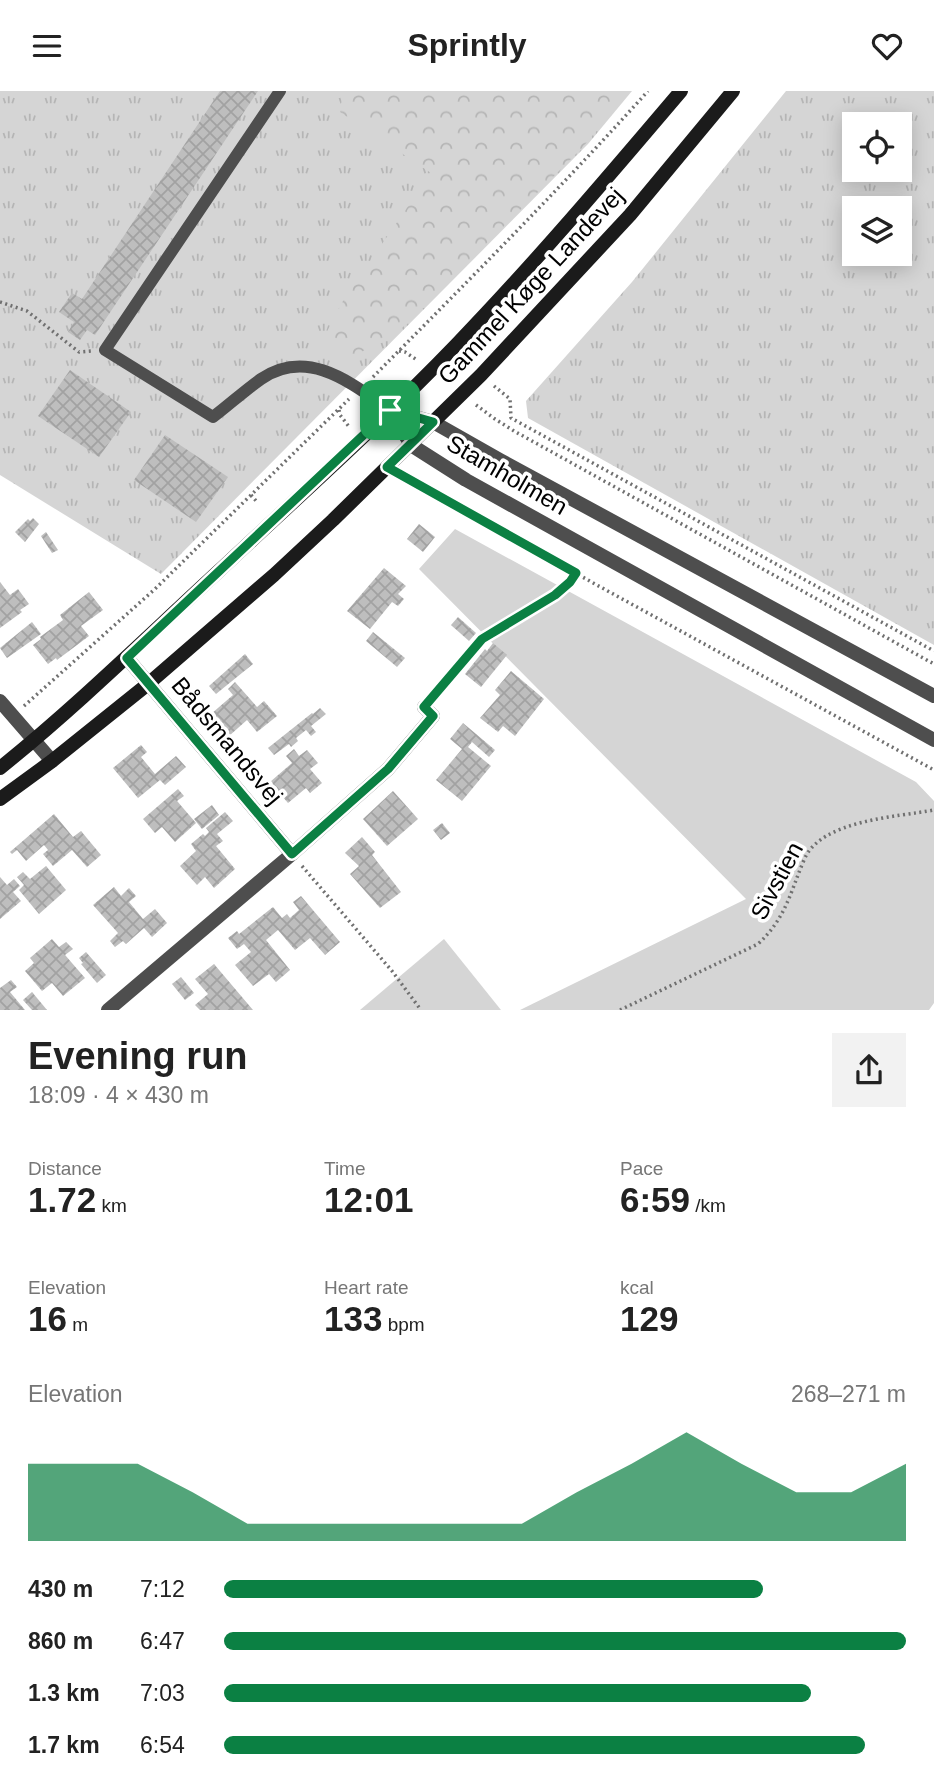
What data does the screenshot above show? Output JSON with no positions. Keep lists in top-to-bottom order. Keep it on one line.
{"streets":{"main road":["Gammel Køge Landevej"],"street":["Stamholmen","Bådsmandsvej"],"path":["Sivstien"]},"crossings":[["Gammel Køge Landevej","Stamholmen"],["Gammel Køge Landevej","Bådsmandsvej"]],"page":{"header":"Sprintly","heading":["Evening run","18:09 · 4 × 430 m"],"stats":[["Distance","1.72 km"],["Time","12:01"],["Pace","6:59 /km"],["Elevation","16 m"],["Heart rate","133 bpm"],["kcal","129"]],"chart":["Elevation","268–271 m"],"list":[{"name":"430 m","note":"7:12"},{"name":"860 m","note":"6:47"},{"name":"1.3 km","note":"7:03"},{"name":"1.7 km","note":"6:54"}]}}
